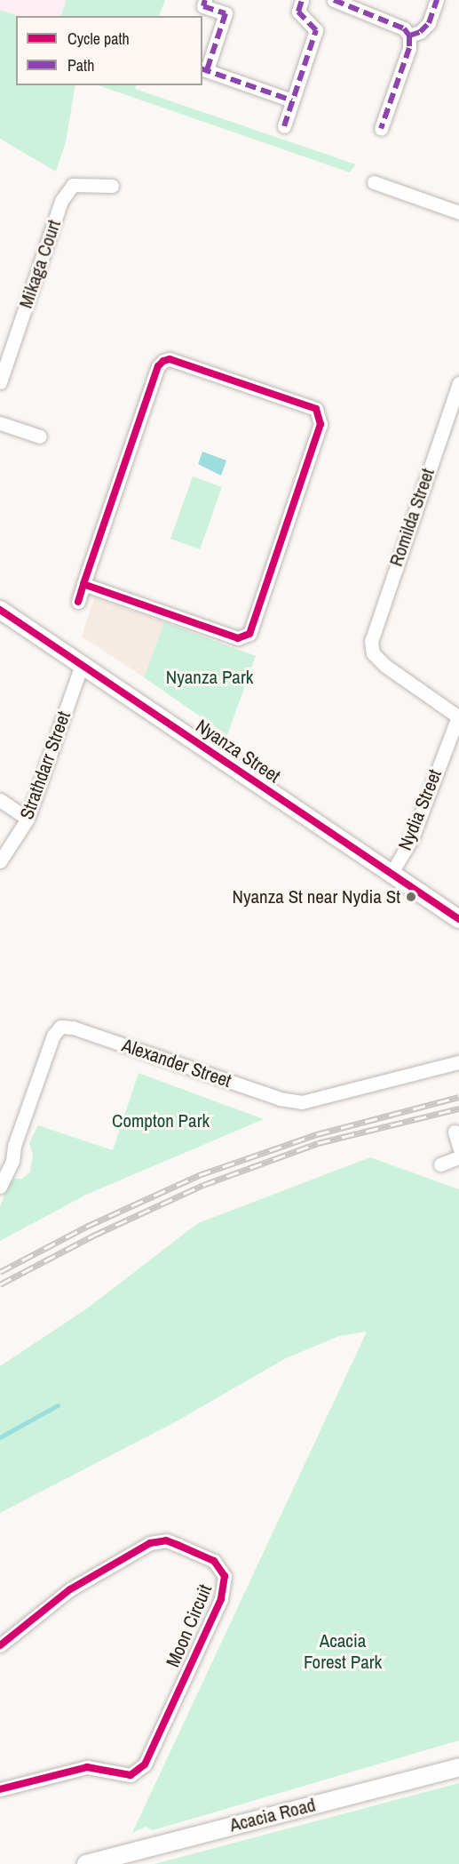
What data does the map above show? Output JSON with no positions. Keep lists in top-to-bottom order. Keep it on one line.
{"streets":{"street":["Mikaga Court","Romilda Street","Nyanza Street","Strathdarr Street","Nydia Street","Alexander Street","Moon Circuit","Acacia Road"]},"crossings":[["Romilda Street","Nydia Street"],["Nyanza Street","Strathdarr Street"],["Nyanza Street","Nydia Street"]],"parks":["Nyanza Park","Compton Park","Acacia Forest Park"],"places":["Nyanza St near Nydia St"],"legend":["Cycle path","Path"]}
